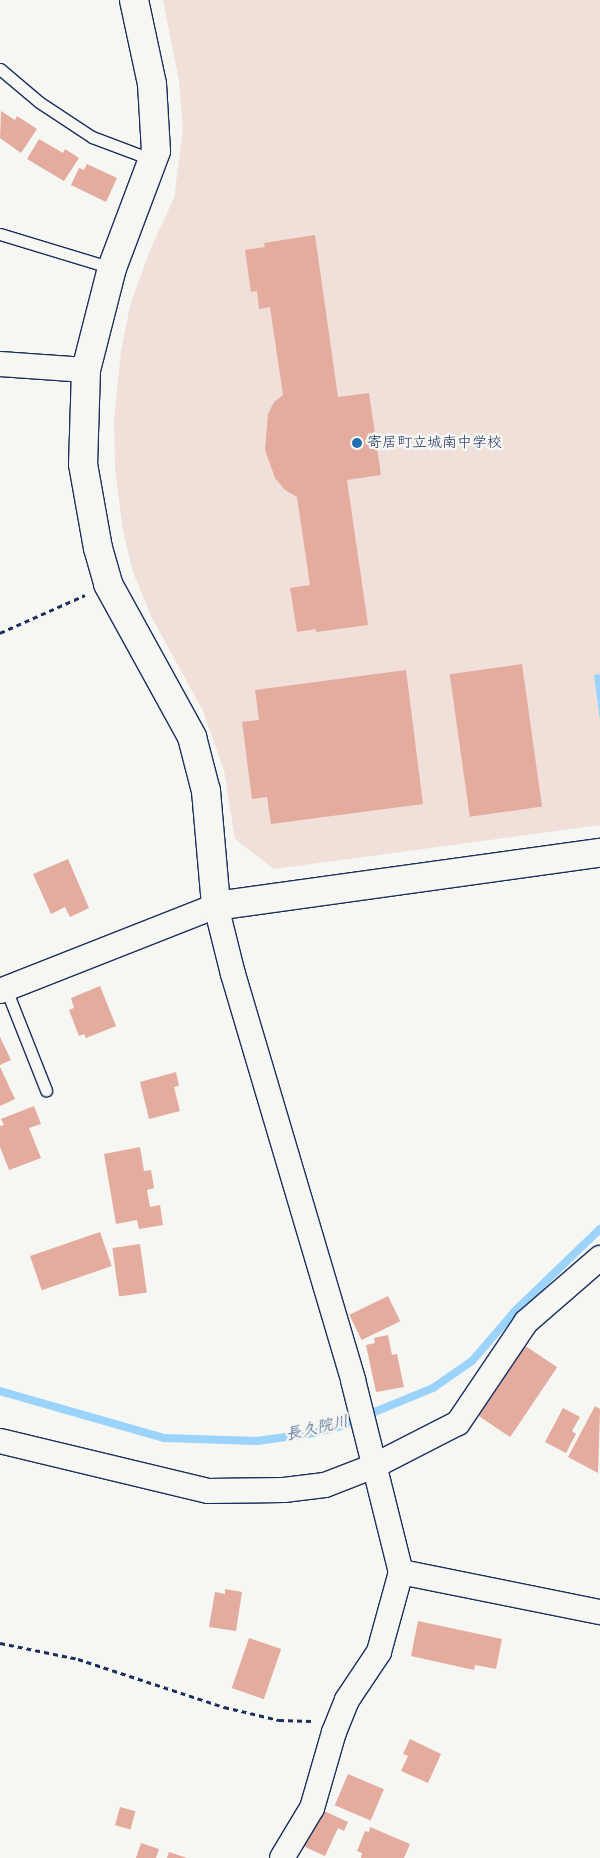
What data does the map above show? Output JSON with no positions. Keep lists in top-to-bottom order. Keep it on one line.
{"water":["長久院川"],"places":["寄居町立城南中学校"]}
